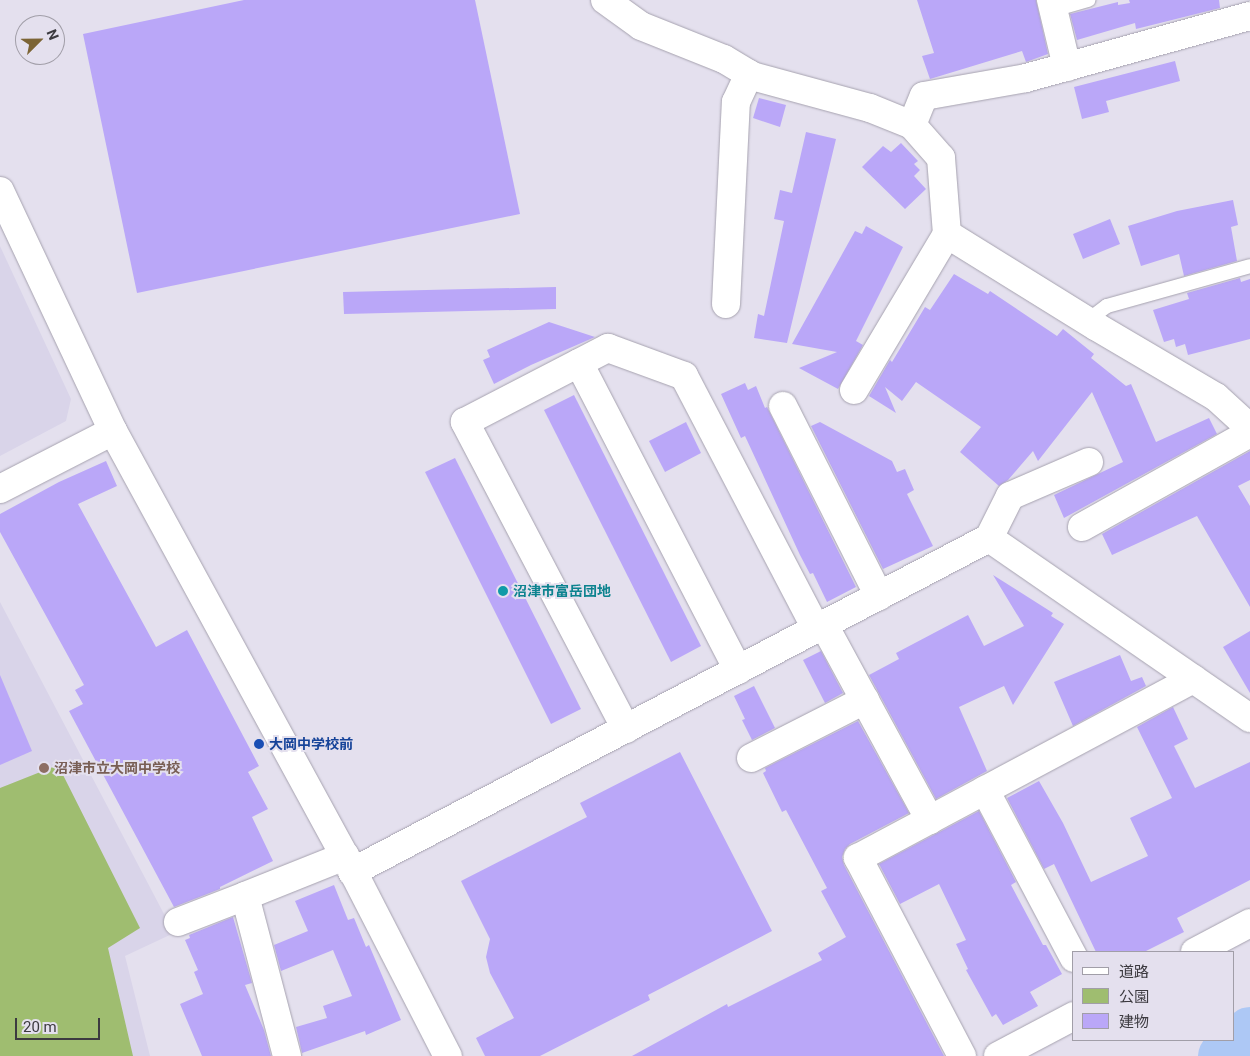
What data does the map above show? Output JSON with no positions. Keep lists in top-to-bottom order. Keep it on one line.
{"places":["沼津市富岳団地","大岡中学校前","沼津市立大岡中学校"],"legend":["道路","公園","建物"],"scale_bar":"20 m","north":"top right"}
